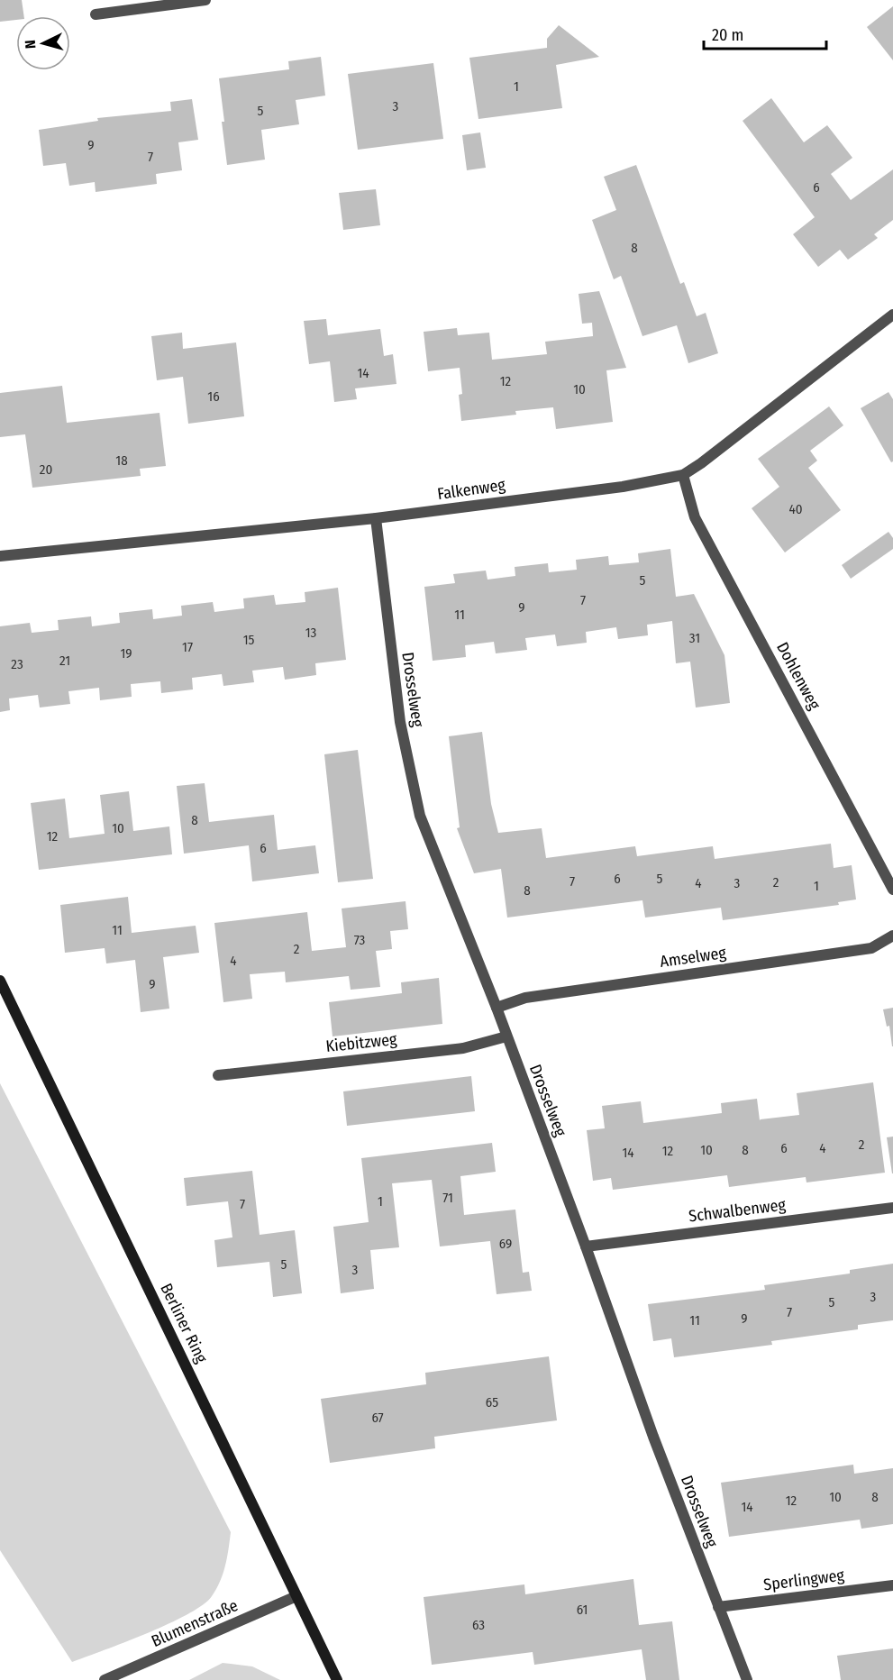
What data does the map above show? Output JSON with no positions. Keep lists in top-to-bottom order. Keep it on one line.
{"streets":{"main road":["Berliner Ring"],"street":["Falkenweg","Dohlenweg","Drosselweg","Amselweg","Kiebitzweg","Schwalbenweg","Sperlingweg","Blumenstraße"]},"crossings":[["Falkenweg","Dohlenweg"],["Falkenweg","Drosselweg"],["Drosselweg","Amselweg"],["Drosselweg","Kiebitzweg"],["Drosselweg","Schwalbenweg"],["Drosselweg","Sperlingweg"],["Berliner Ring","Blumenstraße"]],"house_numbers":["1","3","5","9","7","6","8","14","12","10","16","18","20","40","5","7","9","11","13","31","15","17","19","21","23","8","10","12","6","6","5","7","2","4","3","1","8","11","73","2","4","9","2","6","4","10","8","12","14","71","1","7","69","5","3","3","5","7","9","11","65","67","10","8","12","14","61","63"],"scale_bar":"20 m","north":"left"}
